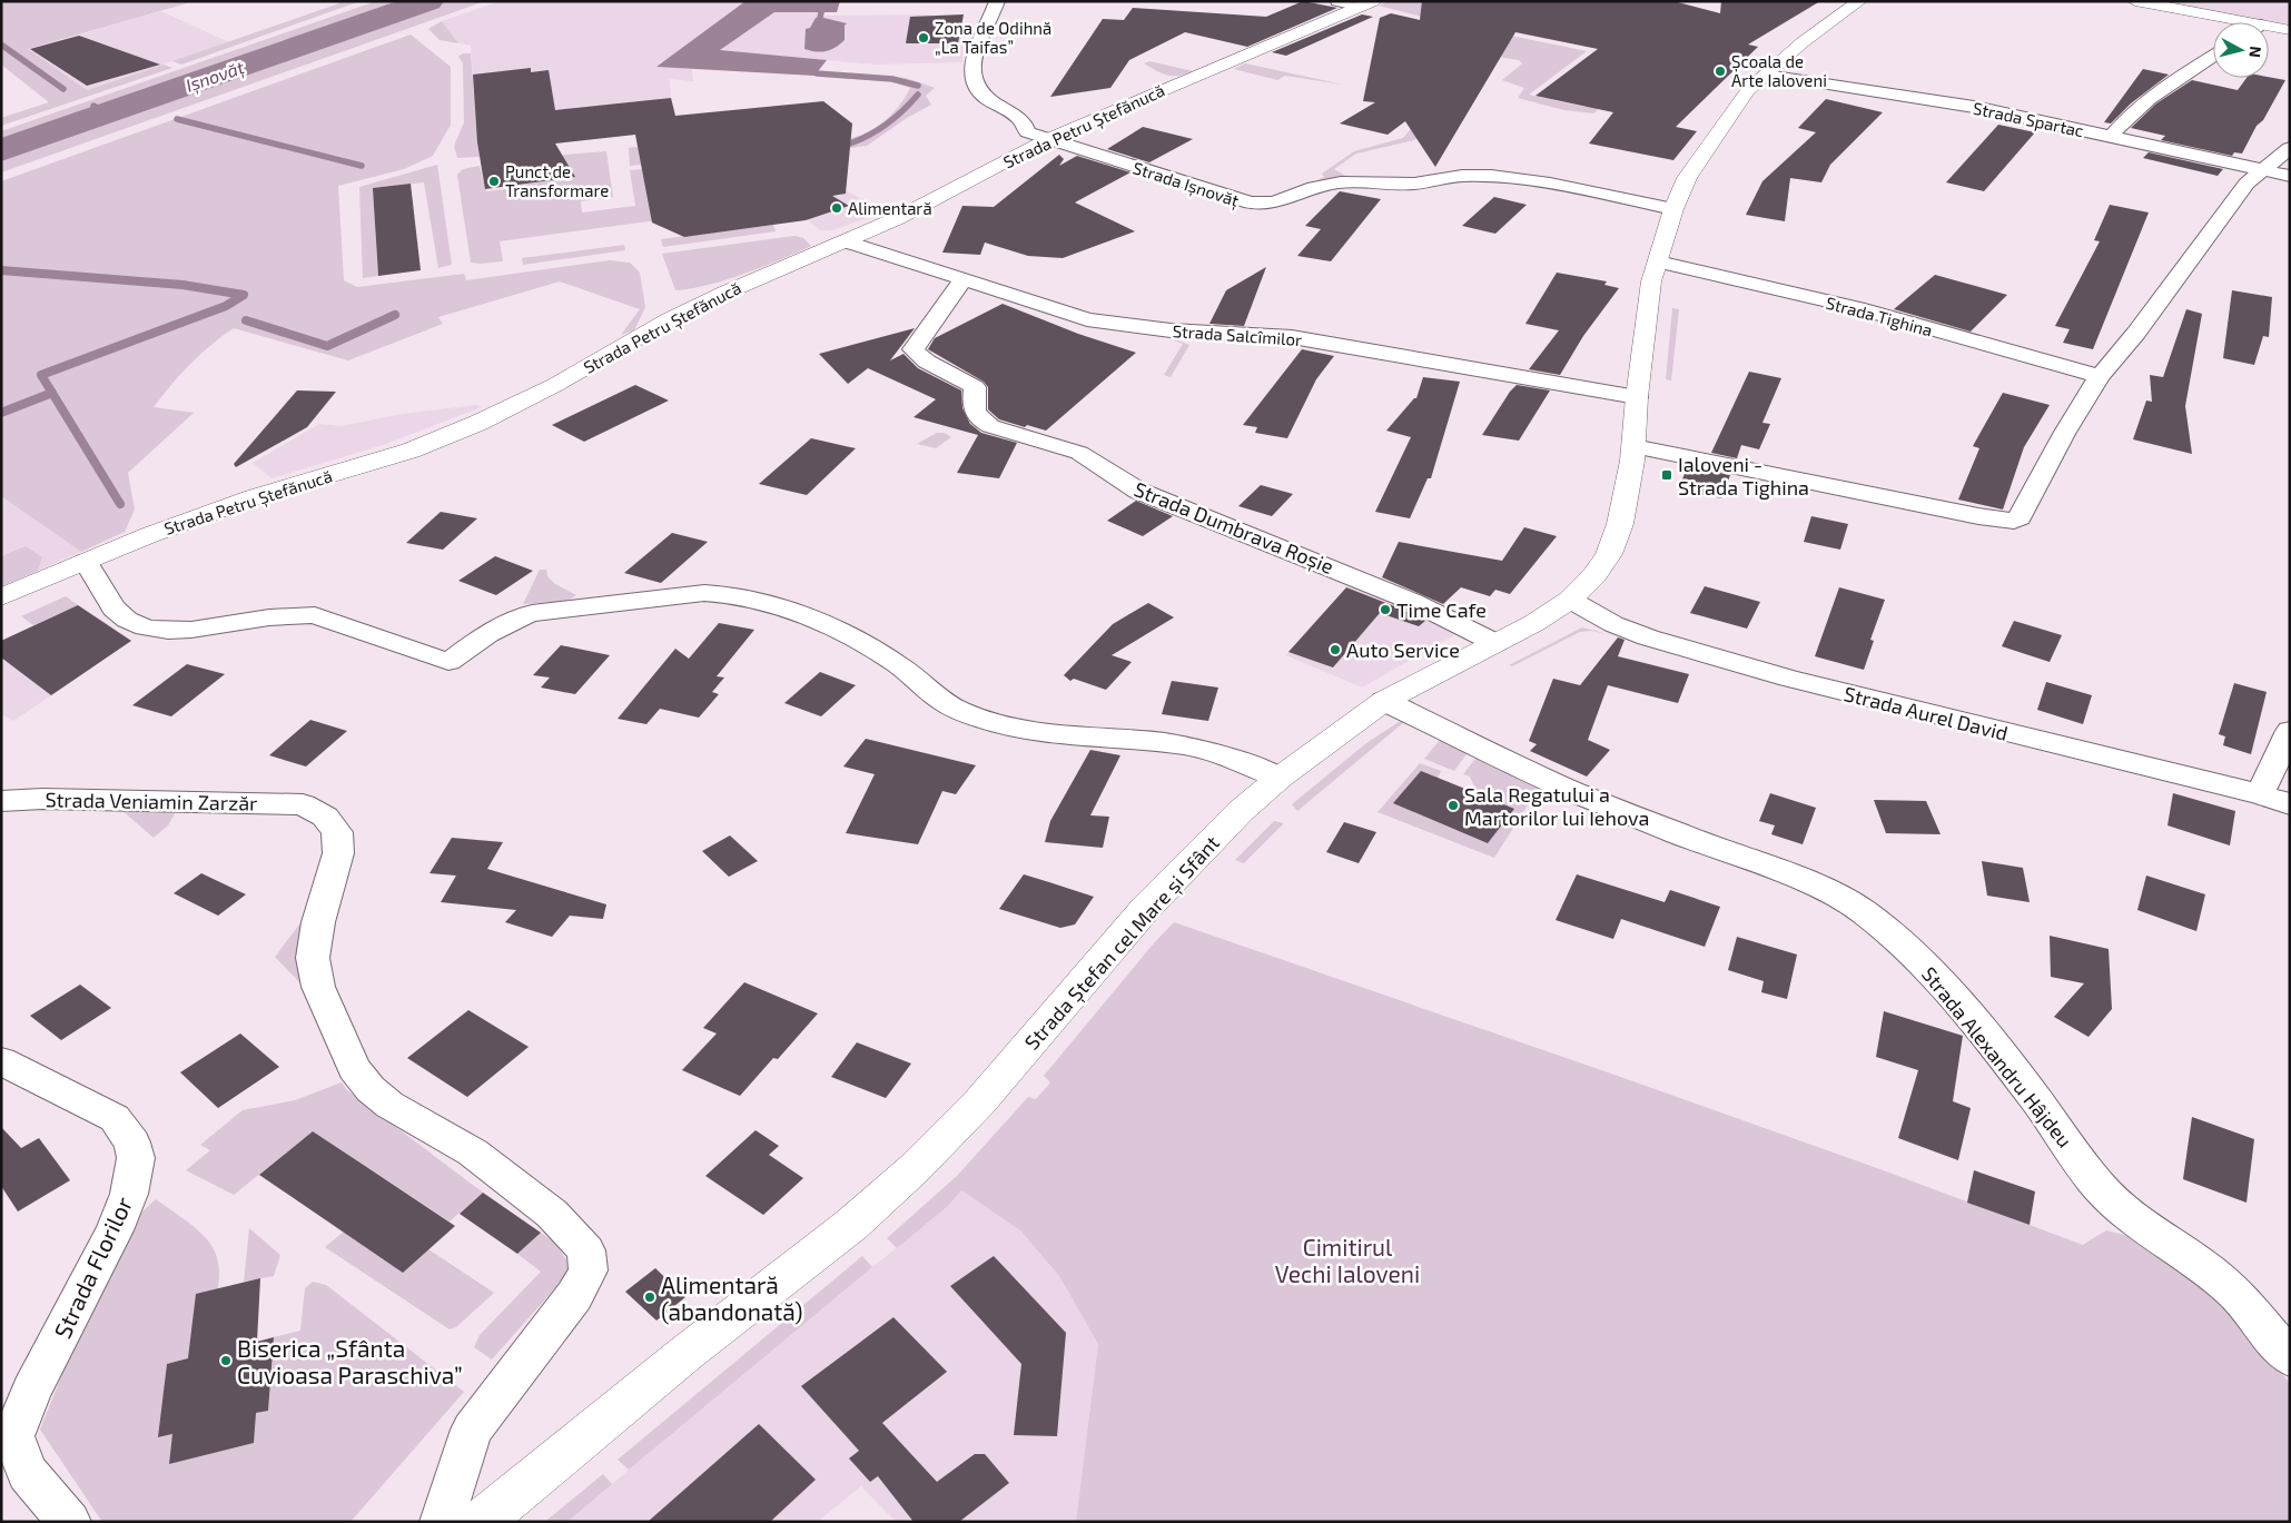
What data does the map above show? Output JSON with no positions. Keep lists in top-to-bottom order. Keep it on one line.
{"streets":{"main road":["Strada Petru Ștefănucă","Strada Ștefan cel Mare și Sfânt"],"street":["Strada Spartac","Strada Ișnovăț","Strada Tighina","Strada Salcîmilor","Strada Dumbrava Roșie","Strada Aurel David","Strada Veniamin Zarzăr","Strada Alexandru Hâjdeu","Strada Florilor"]},"crossings":[["Strada Spartac","Strada Ștefan cel Mare și Sfânt"],["Strada Petru Ștefănucă","Strada Ișnovăț"],["Strada Petru Ștefănucă","Strada Salcîmilor"],["Strada Ișnovăț","Strada Ștefan cel Mare și Sfânt"],["Strada Tighina","Strada Ștefan cel Mare și Sfânt"],["Strada Salcîmilor","Strada Dumbrava Roșie"],["Strada Salcîmilor","Strada Ștefan cel Mare și Sfânt"],["Strada Dumbrava Roșie","Strada Ștefan cel Mare și Sfânt"],["Strada Aurel David","Strada Ștefan cel Mare și Sfânt"],["Strada Ștefan cel Mare și Sfânt","Strada Alexandru Hâjdeu"]],"water":["Ișnovăț"],"parks":["Cimitirul Vechi Ialoveni"],"places":{"other":["Zona de Odihnă „La Taifas”","Școala de Arte Ialoveni","Punct de Transformare","Alimentară","Time Cafe","Auto Service","Sala Regatului a Martorilor lui Iehova","Alimentară (abandonată)","Biserica „Sfânta Cuvioasa Paraschiva”"],"transit":["Ialoveni - Strada Tighina"]},"north":"right"}
